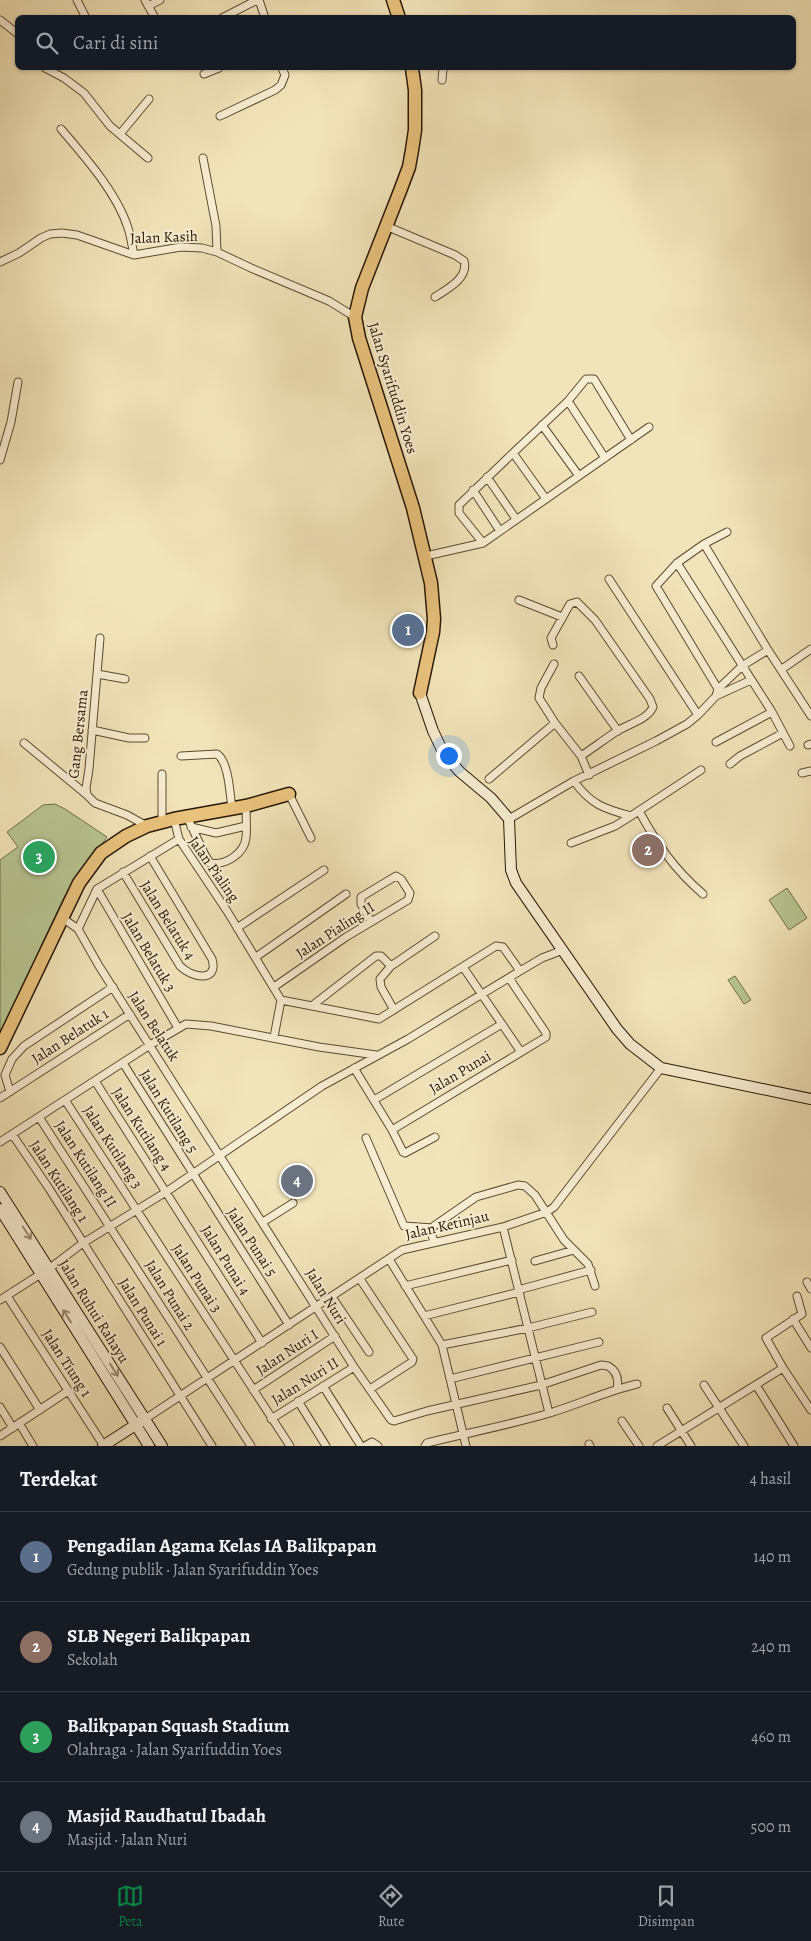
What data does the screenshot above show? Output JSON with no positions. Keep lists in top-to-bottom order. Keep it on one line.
{"streets":{"highway":["Jalan Syarifuddin Yoes"],"street":["Jalan Kasih","Gang Bersama","Jalan Pialing","Jalan Belatuk 4","Jalan Pialing II","Jalan Belatuk 3","Jalan Belatuk","Jalan Belatuk 1","Jalan Punai","Jalan Kutilang 5","Jalan Kutilang 4","Jalan Kutilang 3","Jalan Kutilang II","Jalan Kutilang 1","Jalan Ketinjau","Jalan Punai 5","Jalan Punai 4","Jalan Punai 3","Jalan Punai 2","Jalan Nuri","Jalan Ruhui Rahayu","Jalan Punai 1","Jalan Nuri I","Jalan Tiung 1","Jalan Nuri II"]},"crossings":[["Jalan Kasih","Jalan Syarifuddin Yoes"],["Jalan Pialing","Jalan Belatuk 4"],["Jalan Pialing","Jalan Pialing II"],["Jalan Pialing","Jalan Belatuk 3"],["Jalan Belatuk","Jalan Belatuk 1"],["Jalan Belatuk","Jalan Nuri"],["Jalan Kutilang 5","Jalan Punai 5"],["Jalan Kutilang 4","Jalan Punai 4"],["Jalan Kutilang 3","Jalan Punai 3"],["Jalan Kutilang II","Jalan Punai 2"],["Jalan Kutilang 1","Jalan Punai 1"],["Jalan Ketinjau","Jalan Punai 5"],["Jalan Ketinjau","Jalan Punai 4"],["Jalan Ketinjau","Jalan Punai 3"],["Jalan Ketinjau","Jalan Punai 2"],["Jalan Ketinjau","Jalan Nuri"],["Jalan Ketinjau","Jalan Ruhui Rahayu"],["Jalan Ketinjau","Jalan Punai 1"],["Jalan Ketinjau","Jalan Tiung 1"],["Jalan Punai 3","Jalan Nuri I"],["Jalan Punai 3","Jalan Nuri II"],["Jalan Nuri","Jalan Nuri I"],["Jalan Nuri","Jalan Nuri II"]],"page":{"search":"Cari di sini","pins":["1","2","3","4"],"heading":["Terdekat","4 hasil"],"list":[{"mark":"1","name":"Pengadilan Agama Kelas IA Balikpapan","note":"Gedung publik · Jalan Syarifuddin Yoes","value":"140 m"},{"mark":"2","name":"SLB Negeri Balikpapan","note":"Sekolah","value":"240 m"},{"mark":"3","name":"Balikpapan Squash Stadium","note":"Olahraga · Jalan Syarifuddin Yoes","value":"460 m"},{"mark":"4","name":"Masjid Raudhatul Ibadah","note":"Masjid · Jalan Nuri","value":"500 m"}],"nav":["Peta","Rute","Disimpan"]}}
